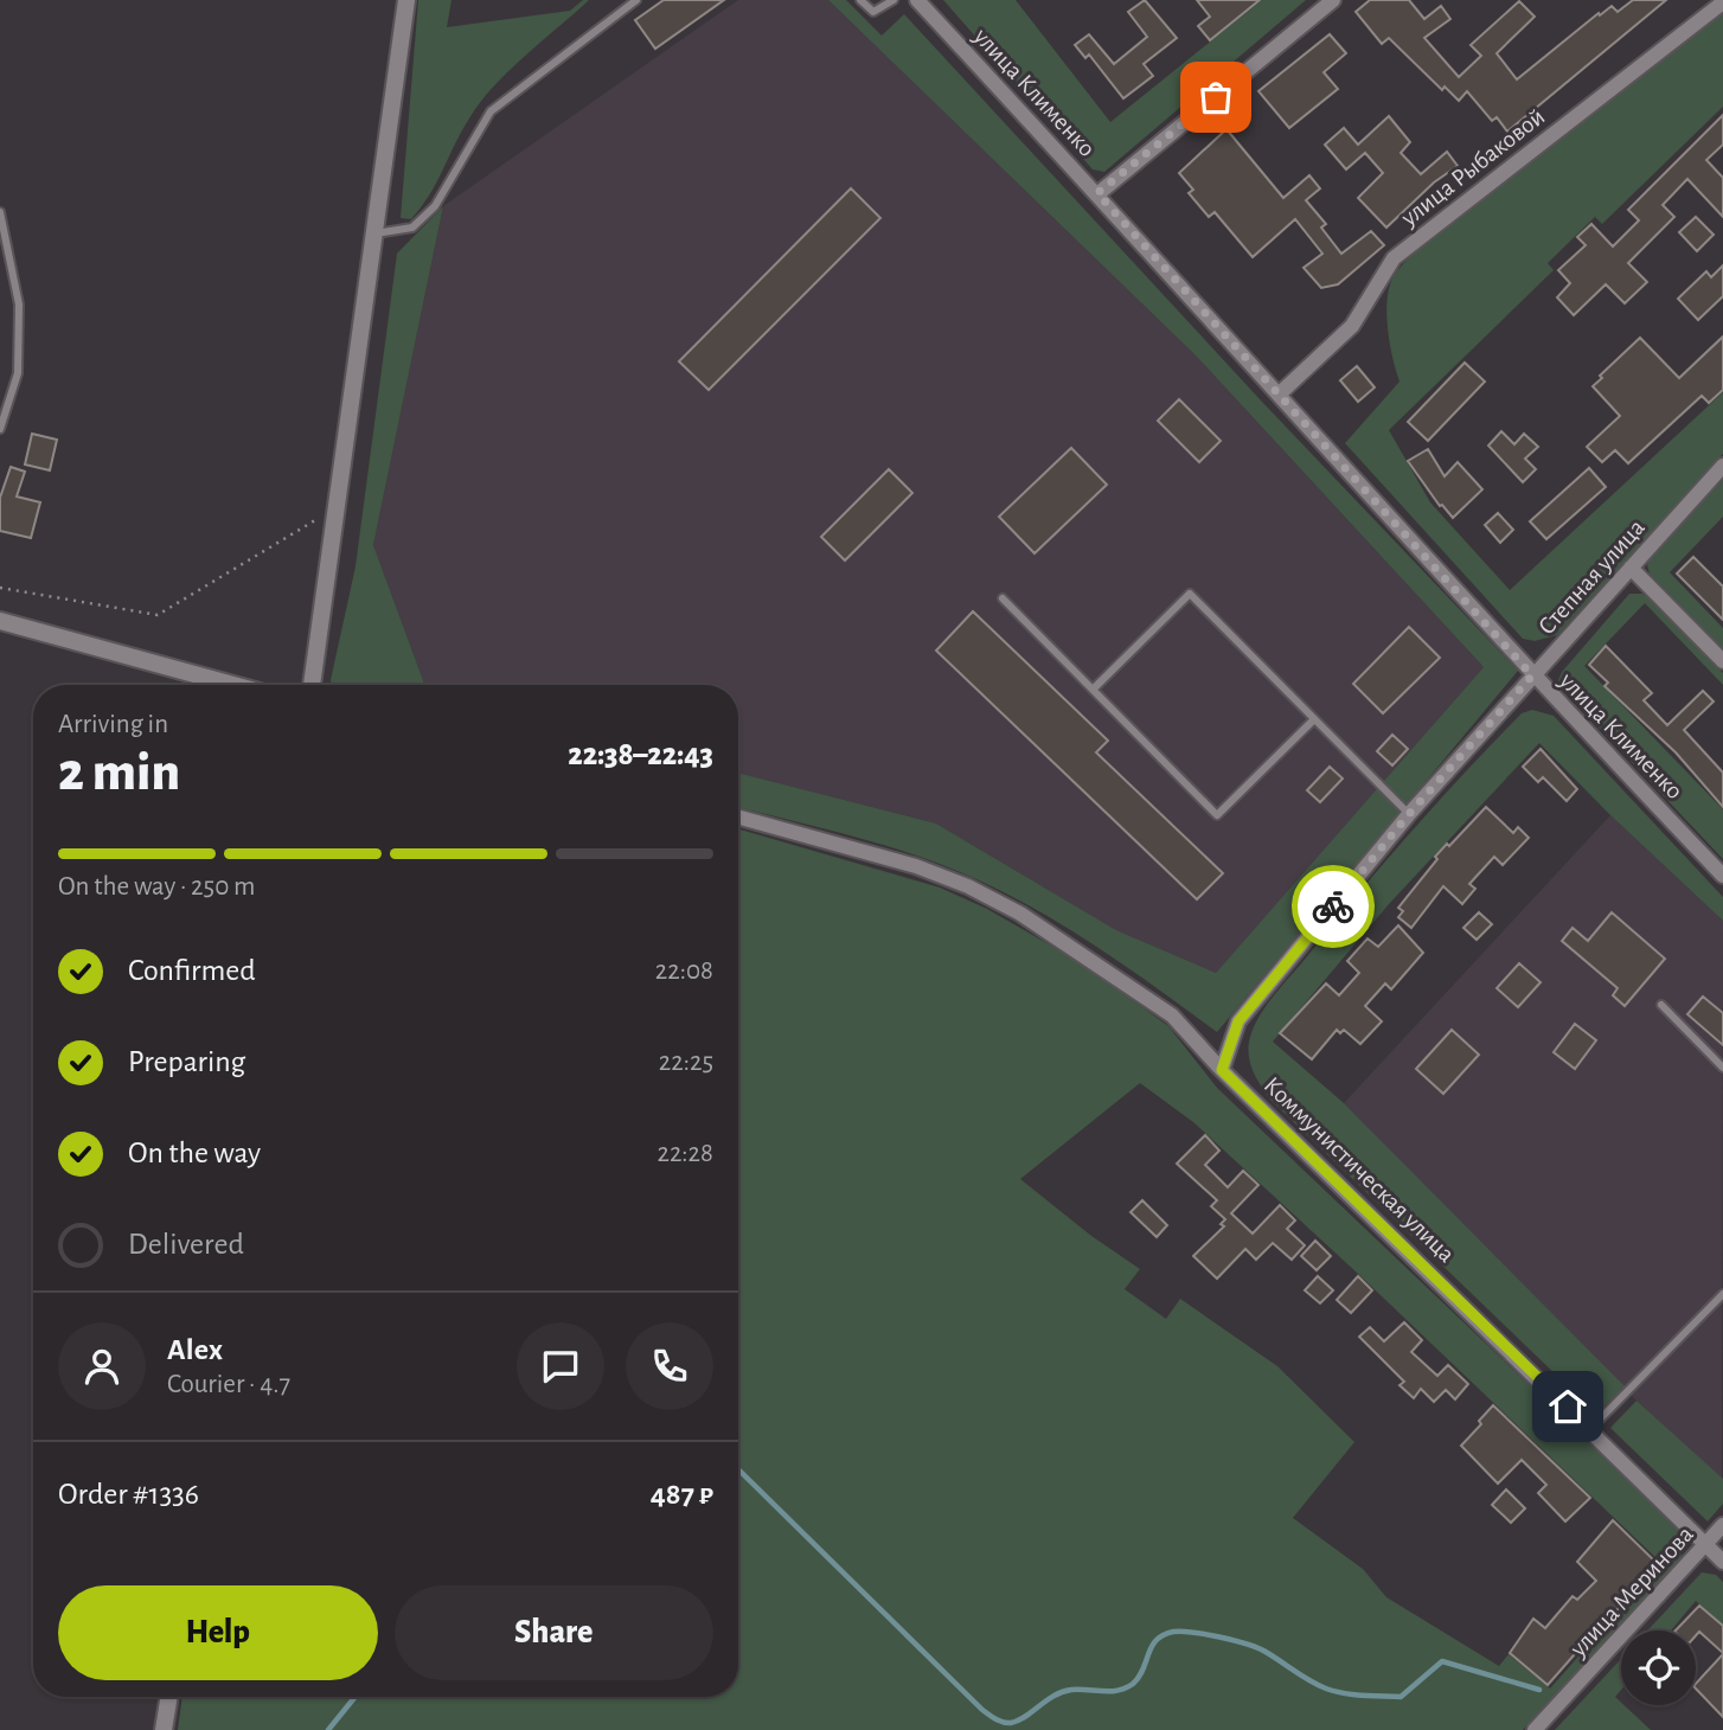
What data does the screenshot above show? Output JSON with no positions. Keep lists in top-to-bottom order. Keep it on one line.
{"streets":{"street":["улица Клименко","улица Рыбаковой","Степная улица","Коммунистическая улица","улица Меринова"]},"crossings":[["улица Клименко","улица Рыбаковой"],["улица Клименко","Степная улица"],["Степная улица","Коммунистическая улица"],["Коммунистическая улица","улица Меринова"]],"page":{"heading":["2 min","Arriving in","22:38–22:43"],"panel":["Alex","Courier · 4.7","Order #1336","487 ₽"],"bar":"On the way · 250 m","list":[["Confirmed","22:08"],["Preparing","22:25"],["On the way","22:28"],"Delivered"],"buttons":["Help","Share"]}}
